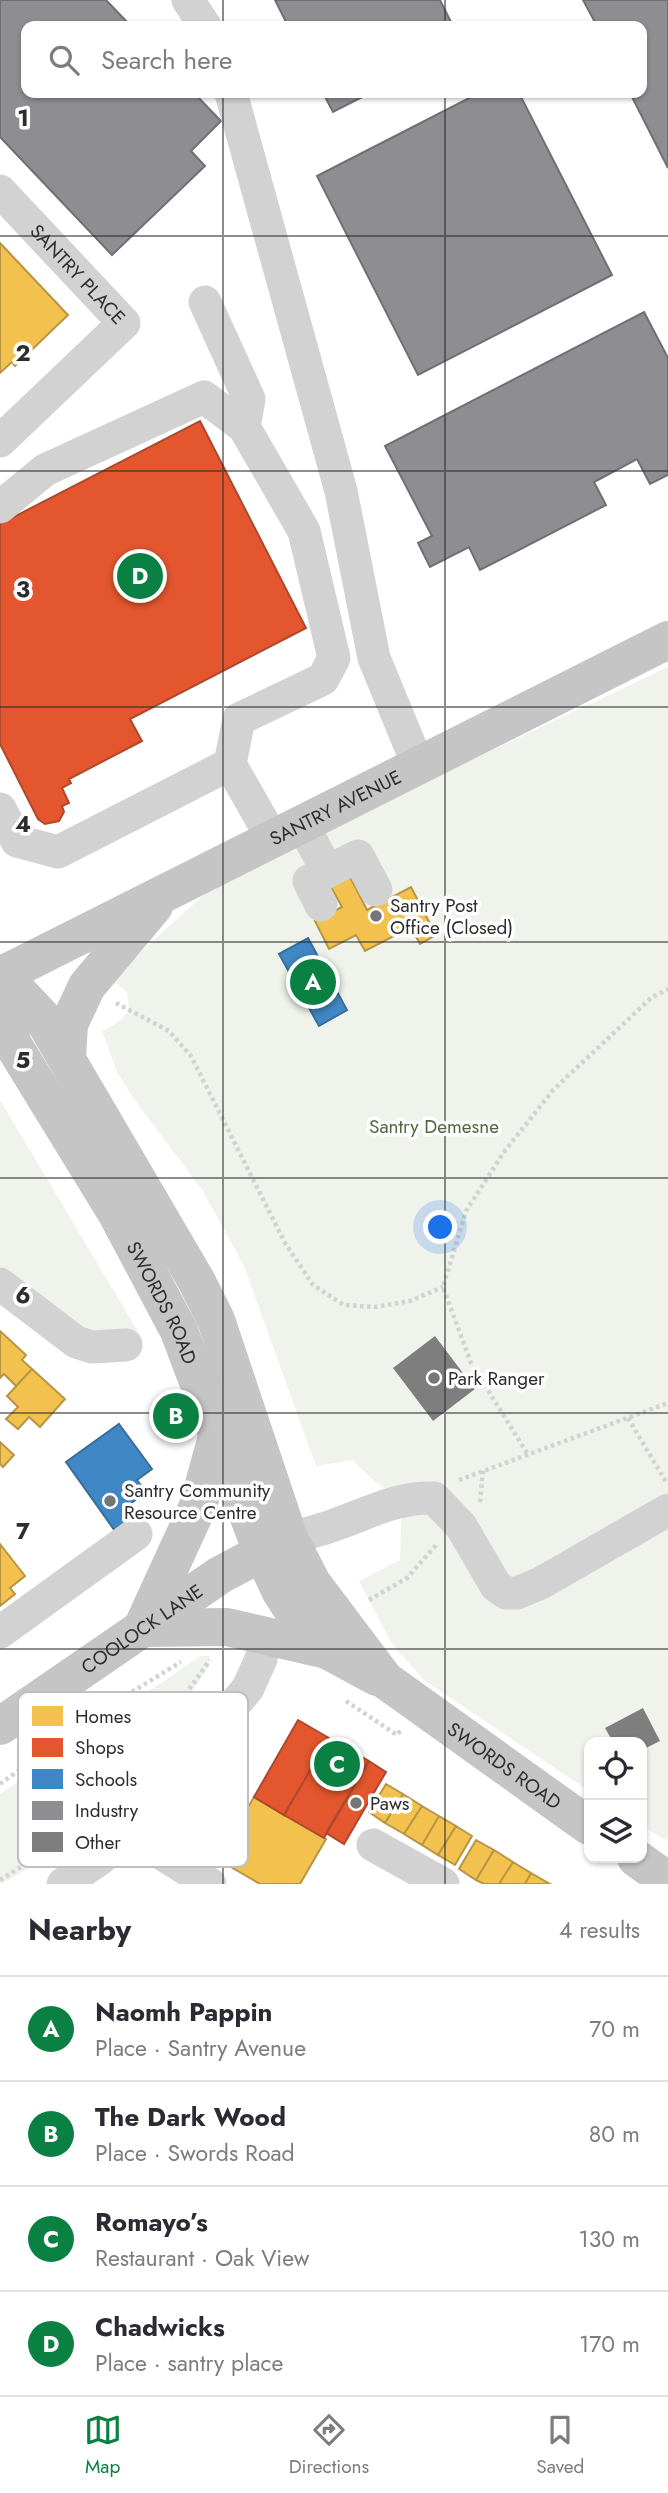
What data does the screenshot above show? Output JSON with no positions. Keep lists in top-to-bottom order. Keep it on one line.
{"streets":{"main road":["SANTRY AVENUE","SWORDS ROAD","COOLOCK LANE"],"street":["SANTRY PLACE"]},"crossings":[["SANTRY AVENUE","SWORDS ROAD"],["SWORDS ROAD","COOLOCK LANE"]],"parks":["Santry Demesne"],"places":["Santry Post Office (Closed)","Park Ranger","Santry Community Resource Centre","Paws"],"legend":["Homes","Shops","Schools","Industry","Other"],"page":{"search":"Search here","pins":["D","A","B","C"],"heading":["Nearby","4 results"],"list":[{"mark":"A","name":"Naomh Pappin","note":"Place · Santry Avenue","value":"70 m"},{"mark":"B","name":"The Dark Wood","note":"Place · Swords Road","value":"80 m"},{"mark":"C","name":"Romayo’s","note":"Restaurant · Oak View","value":"130 m"},{"mark":"D","name":"Chadwicks","note":"Place · santry place","value":"170 m"}],"nav":["Map","Directions","Saved"]},"grid":{"rows":["1","2","3","4","5","6","7"]}}
